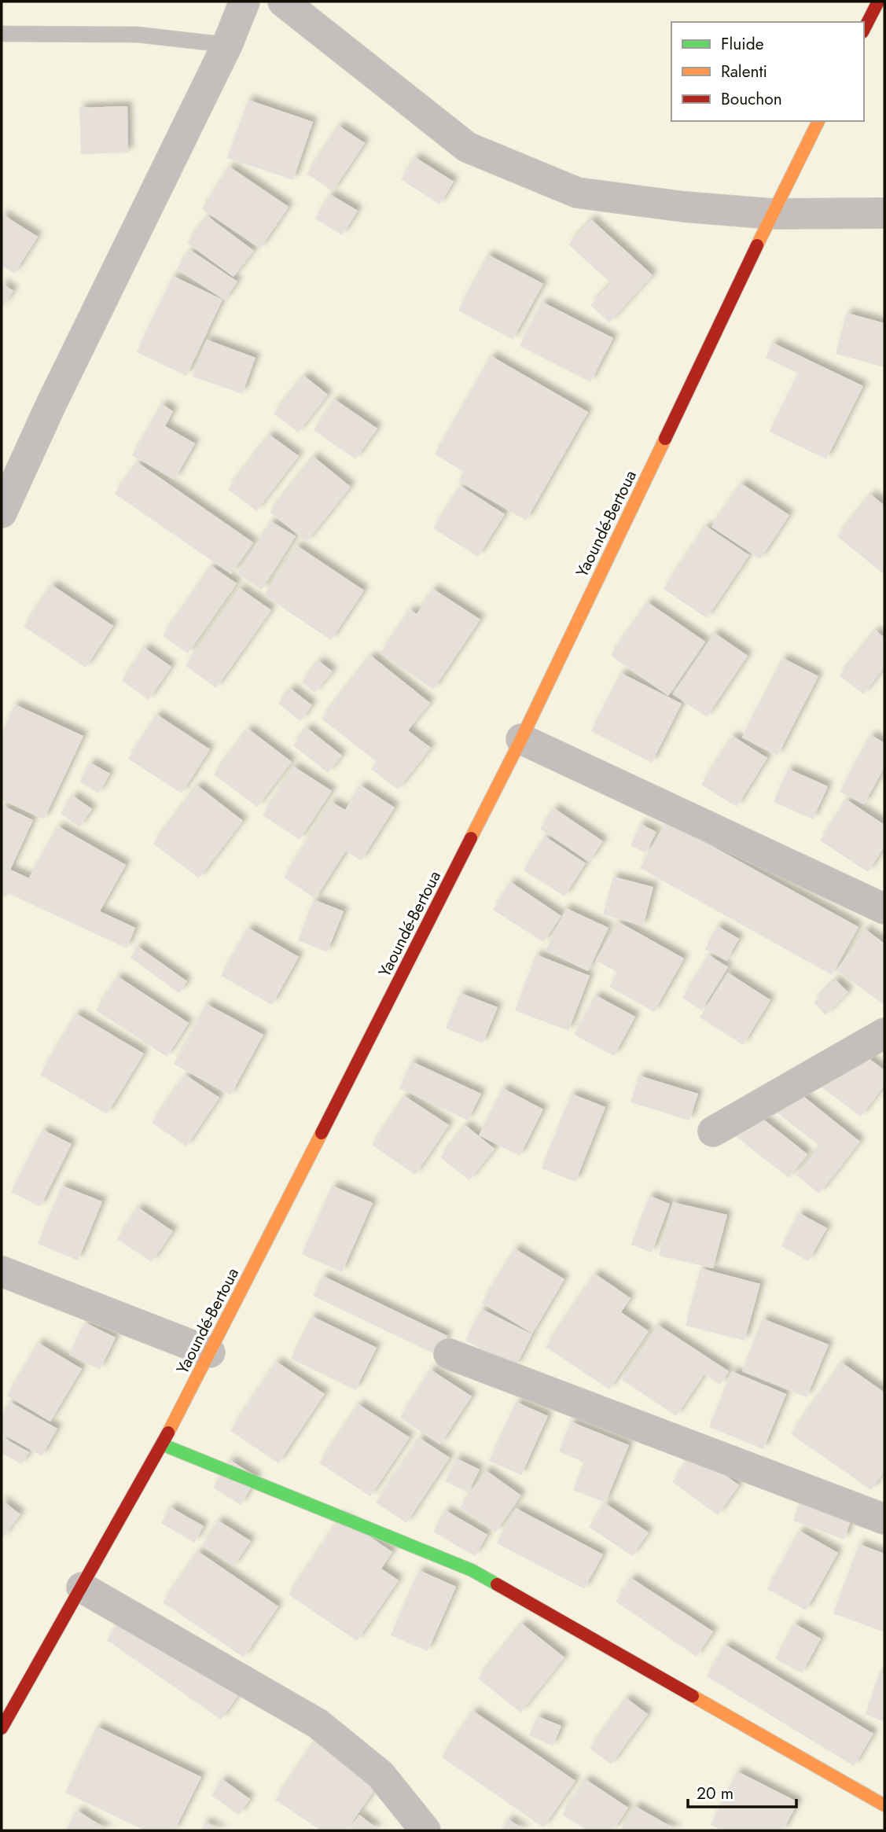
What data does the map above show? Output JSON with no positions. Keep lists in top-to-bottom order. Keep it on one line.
{"streets":{"main road":["Yaoundé-Bertoua"]},"legend":["Fluide","Ralenti","Bouchon"],"scale_bar":"20 m"}
